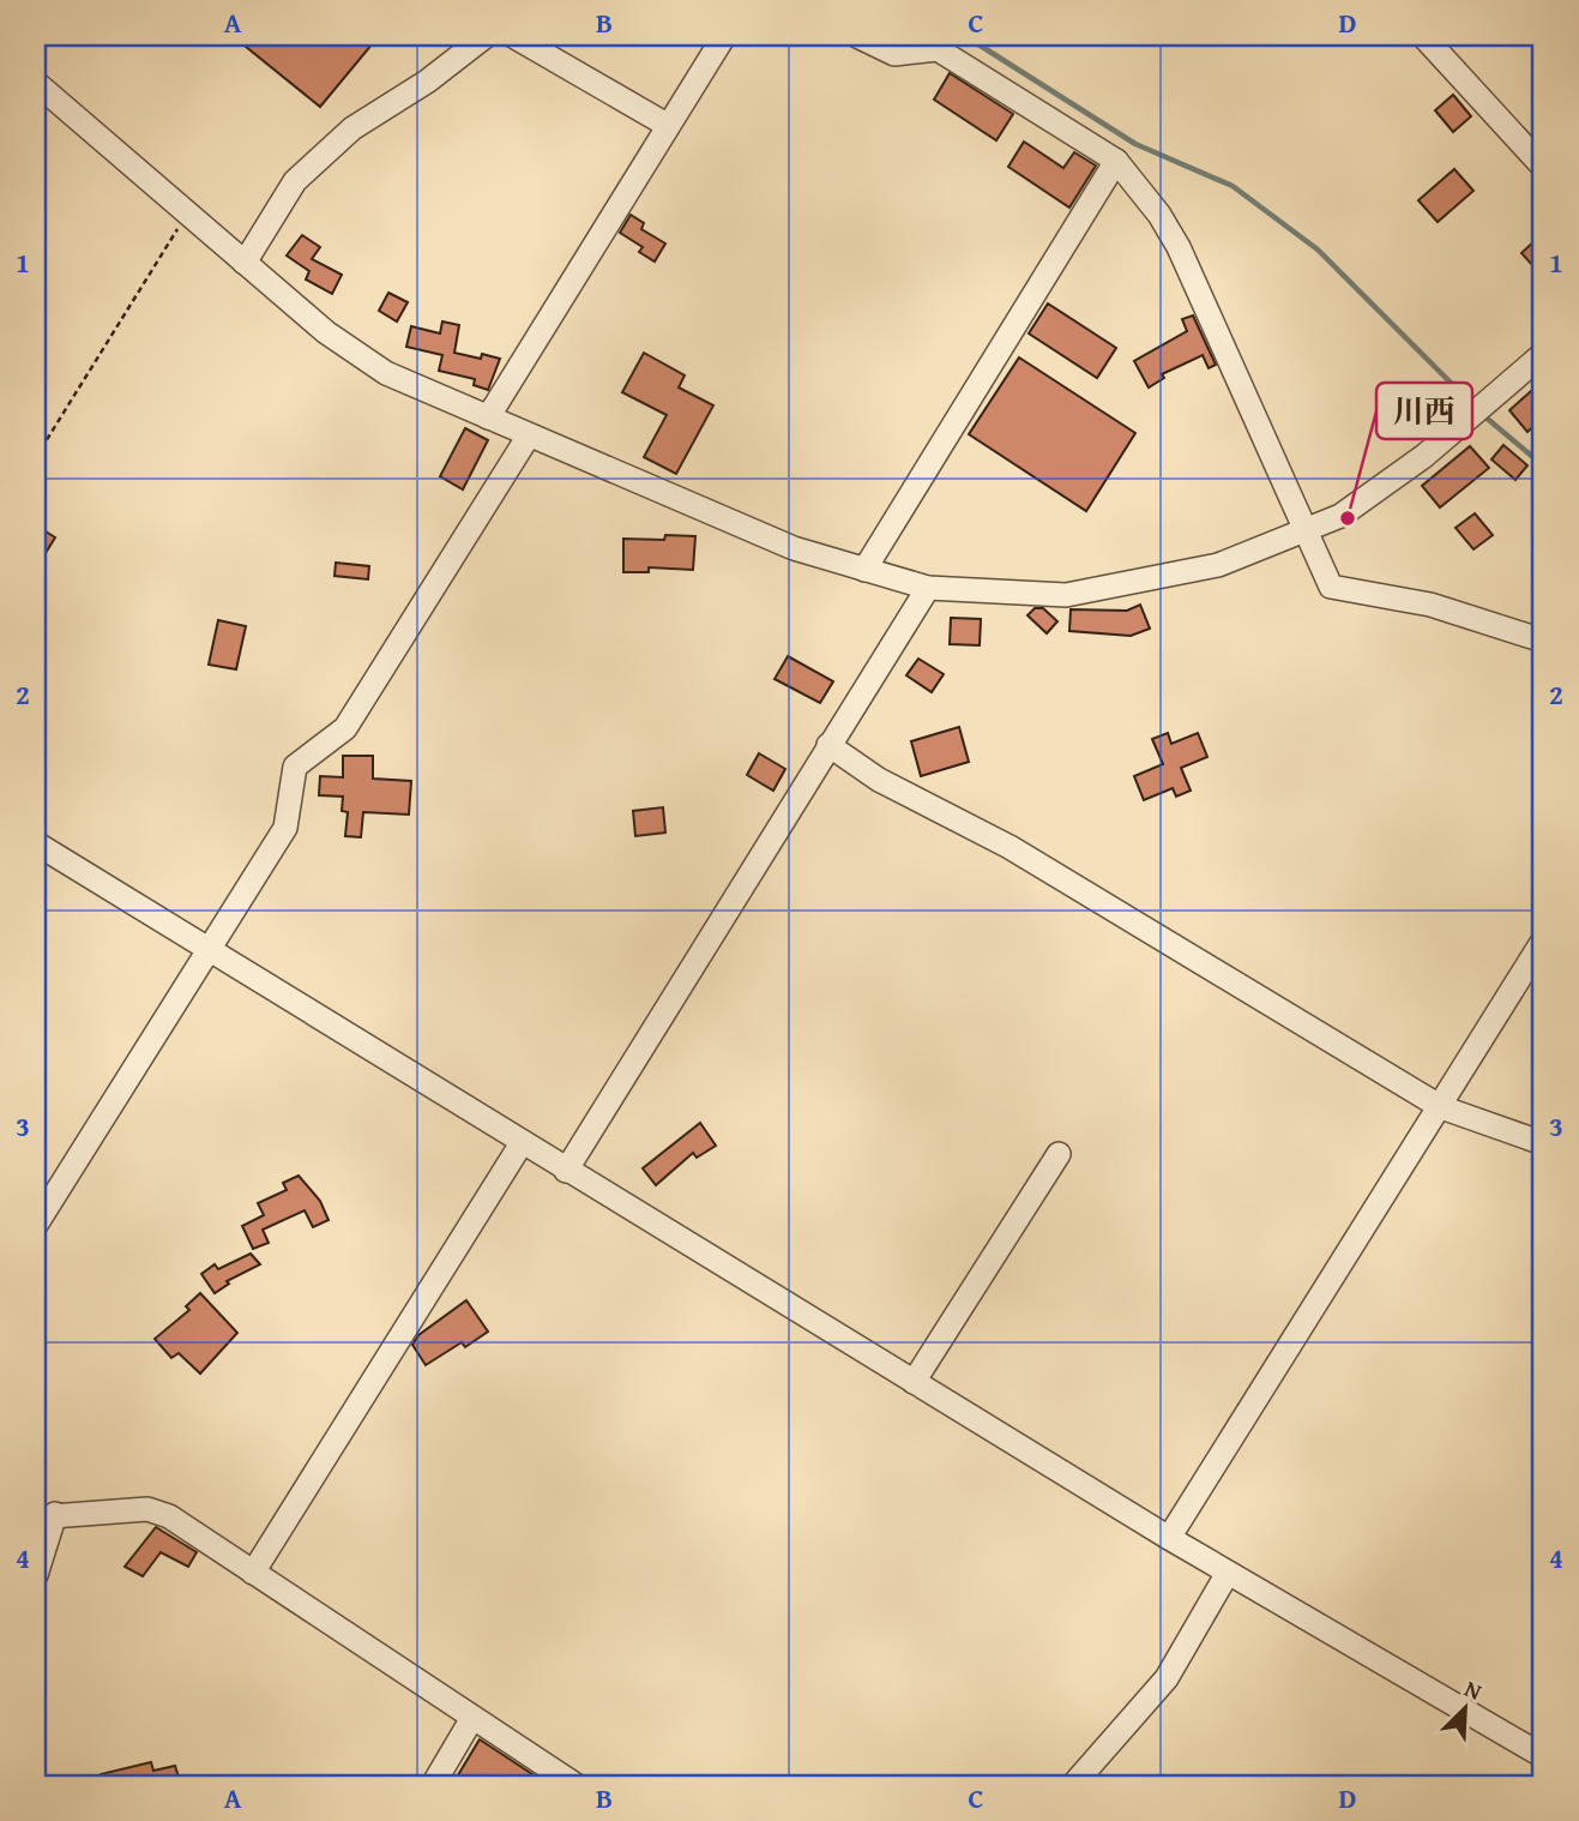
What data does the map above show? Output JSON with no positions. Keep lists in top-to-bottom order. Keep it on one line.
{"places":["川西"],"north":"top right","grid":{"columns":["A","B","C","D"],"rows":["1","2","3","4"]}}
